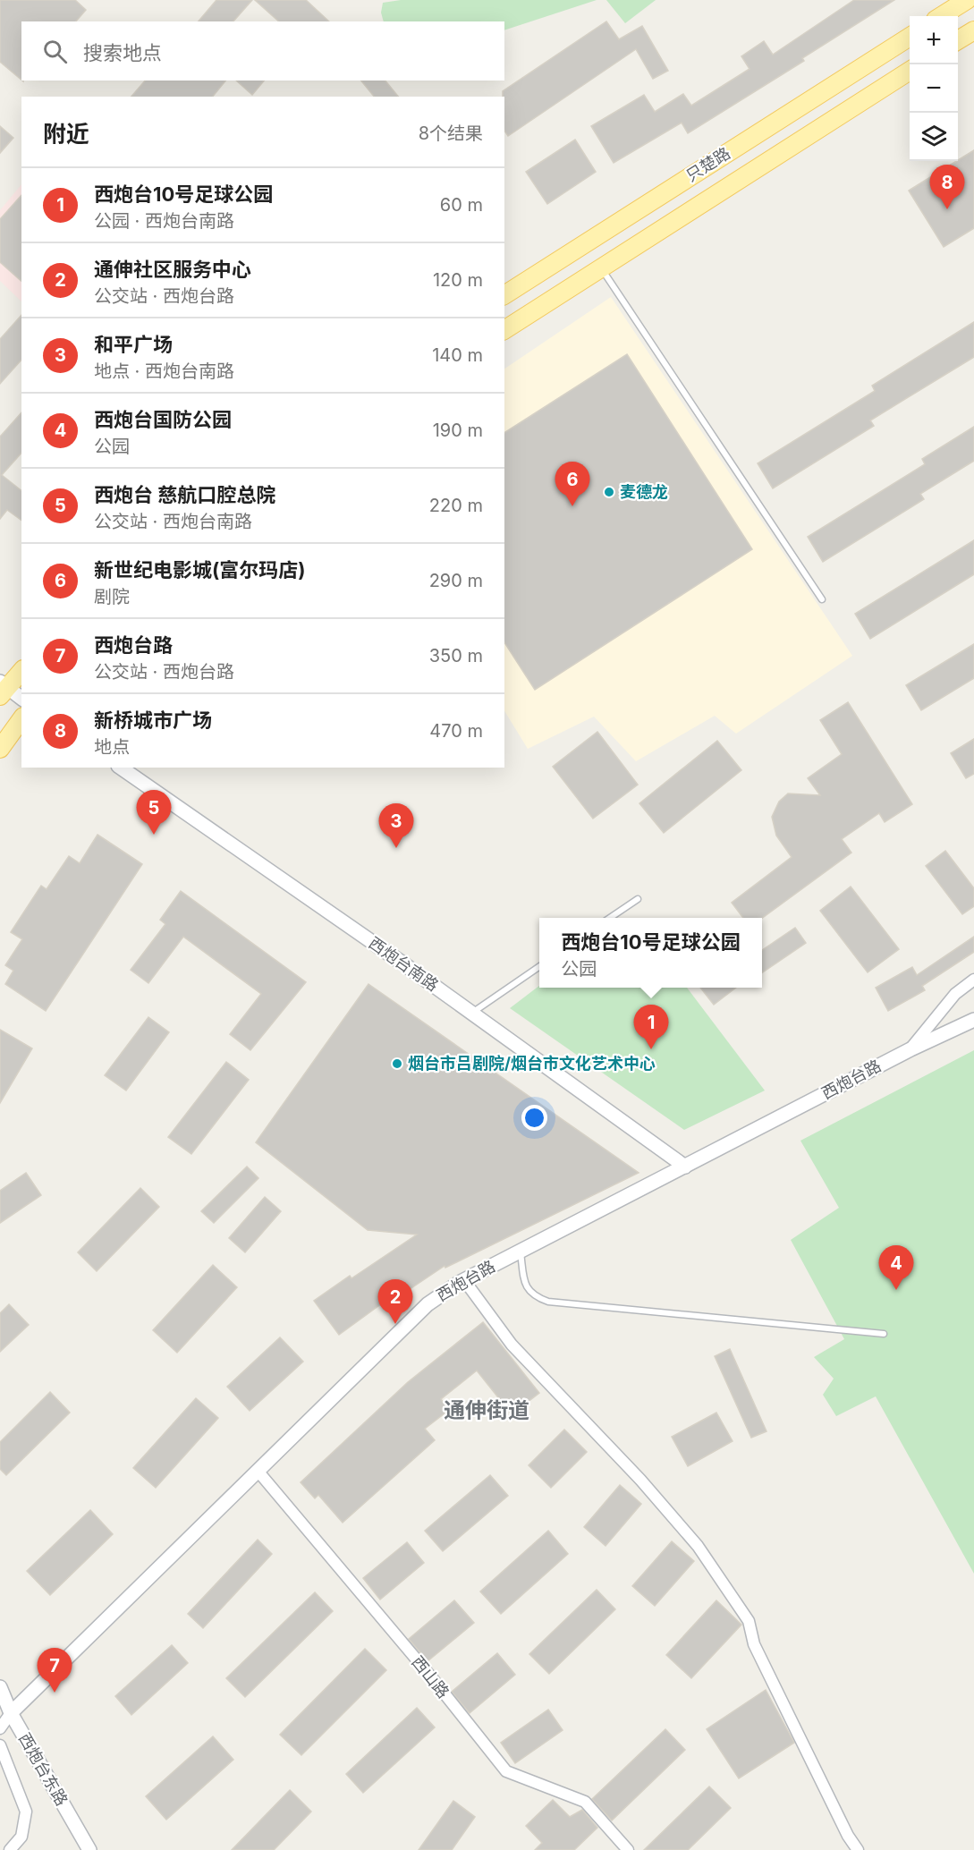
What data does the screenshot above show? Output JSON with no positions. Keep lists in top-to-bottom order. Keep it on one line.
{"streets":{"main road":["只楚路"],"street":["西炮台南路","西炮台路","西山路","西炮台东路"]},"crossings":[["西炮台南路","西炮台路"],["西炮台路","西山路"],["西炮台路","西炮台东路"]],"districts":["通伸街道"],"places":["麦德龙","烟台市吕剧院/烟台市文化艺术中心"],"page":{"map_buttons":["+","−"],"search":"搜索地点","heading":["附近","8个结果"],"pins":["8","6","5","3","1","4","2","7"],"list":[{"mark":"1","name":"西炮台10号足球公园","note":"公园 · 西炮台南路","value":"60 m"},{"mark":"2","name":"通伸社区服务中心","note":"公交站 · 西炮台路","value":"120 m"},{"mark":"3","name":"和平广场","note":"地点 · 西炮台南路","value":"140 m"},{"mark":"4","name":"西炮台国防公园","note":"公园","value":"190 m"},{"mark":"5","name":"西炮台 慈航口腔总院","note":"公交站 · 西炮台南路","value":"220 m"},{"mark":"6","name":"新世纪电影城(富尔玛店)","note":"剧院","value":"290 m"},{"mark":"7","name":"西炮台路","note":"公交站 · 西炮台路","value":"350 m"},{"mark":"8","name":"新桥城市广场","note":"地点","value":"470 m"}],"popup":["西炮台10号足球公园","公园"]}}
